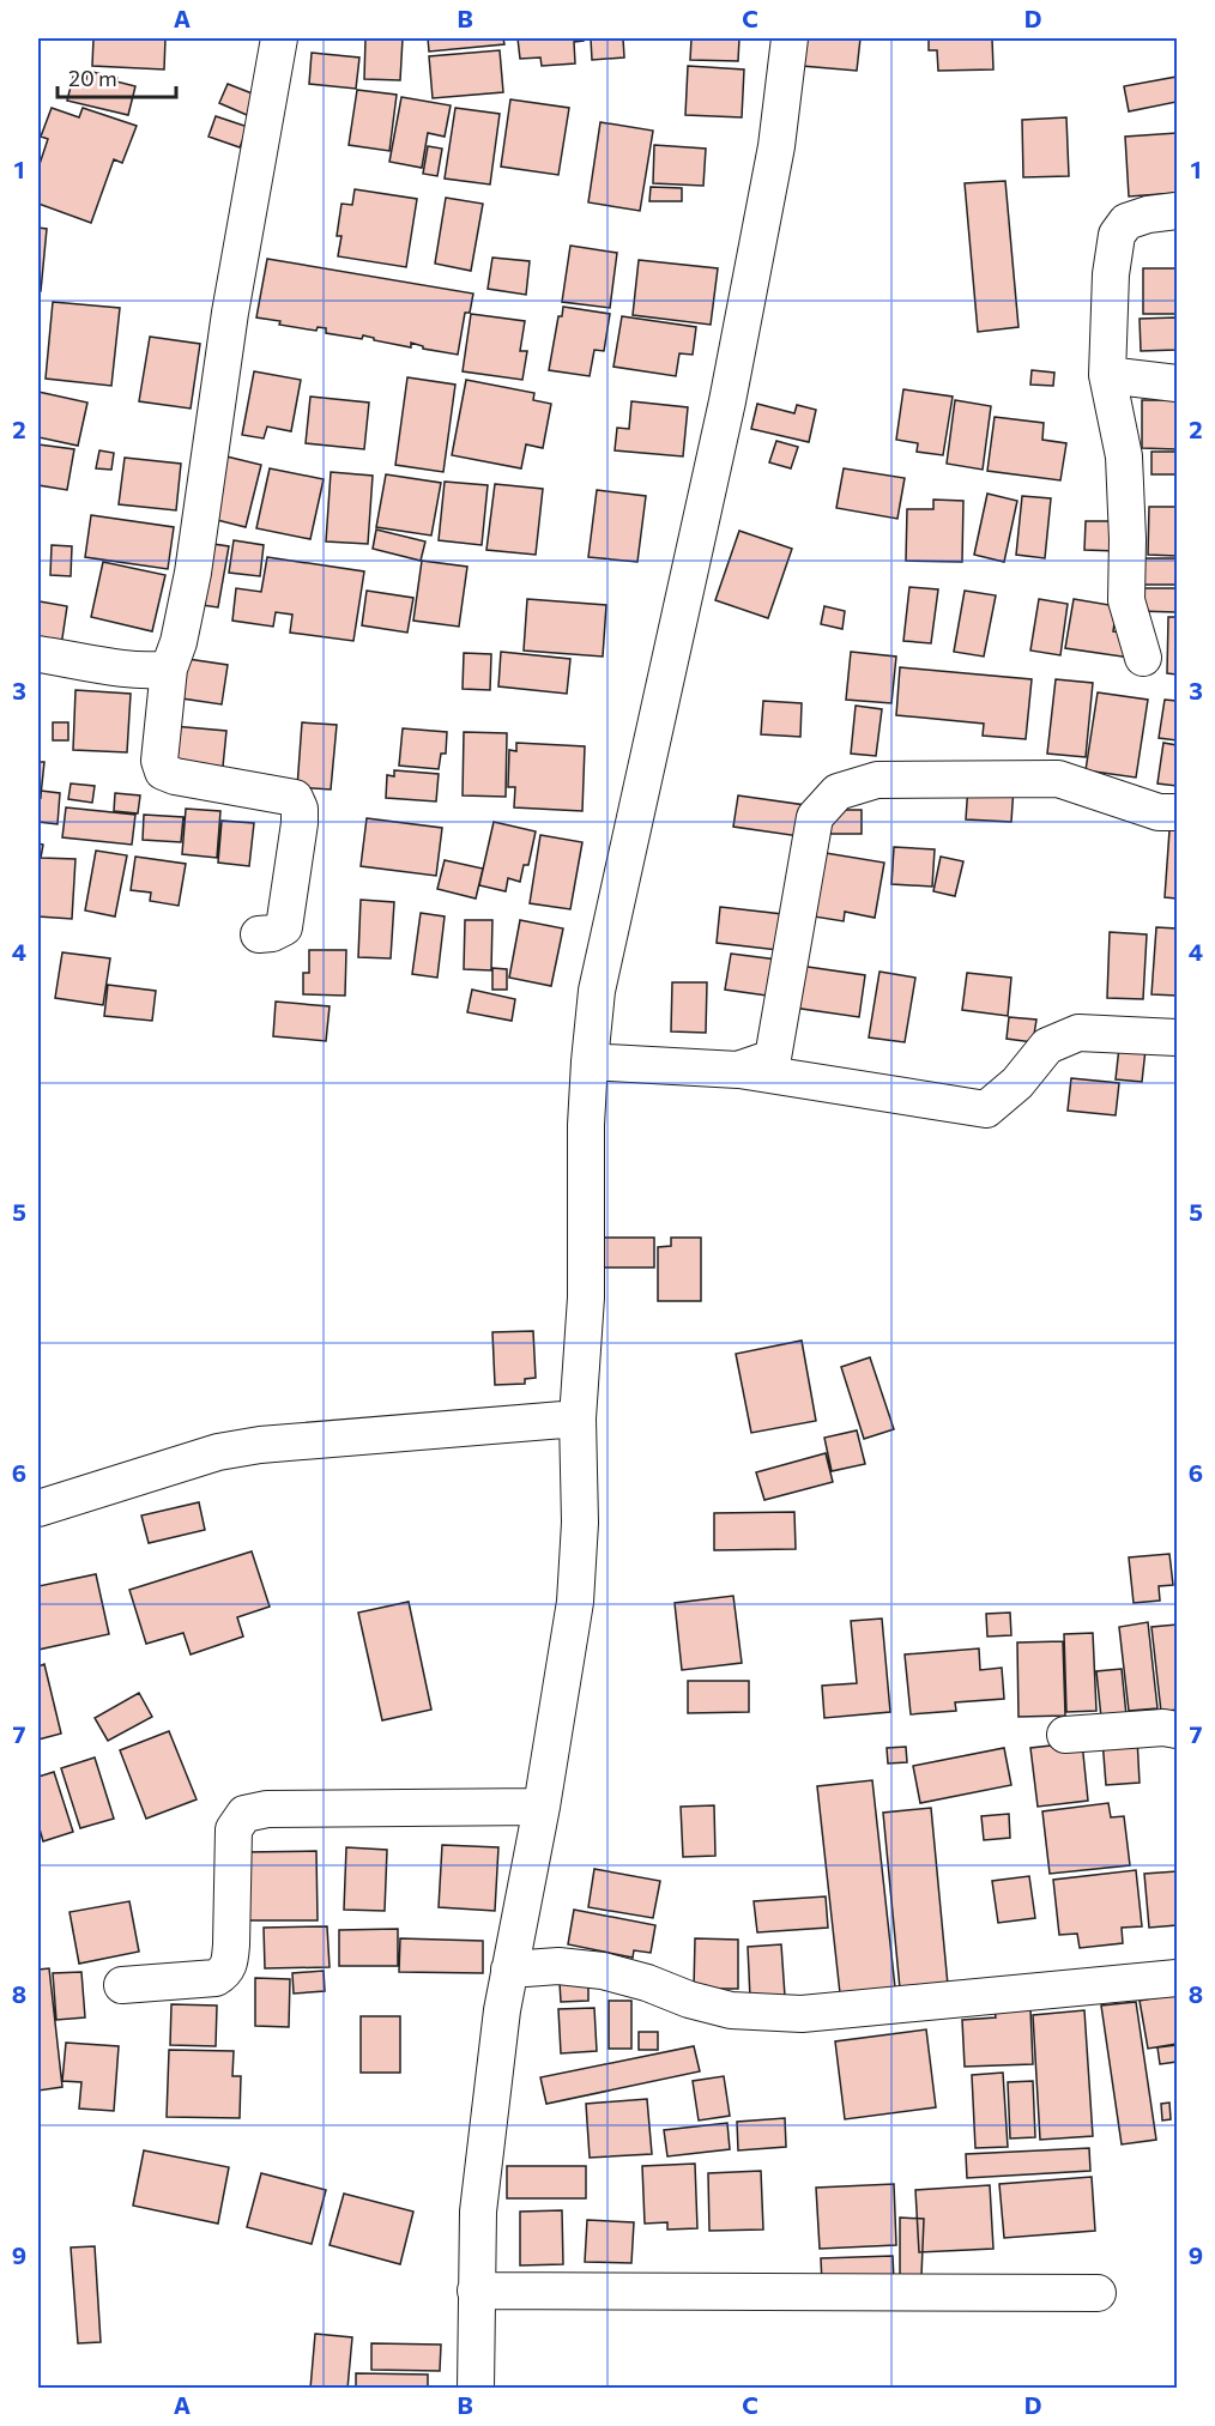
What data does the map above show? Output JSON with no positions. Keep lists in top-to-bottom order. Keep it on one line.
{"scale_bar":"20 m","grid":{"columns":["A","B","C","D"],"rows":["1","2","3","4","5","6","7","8","9"]}}
